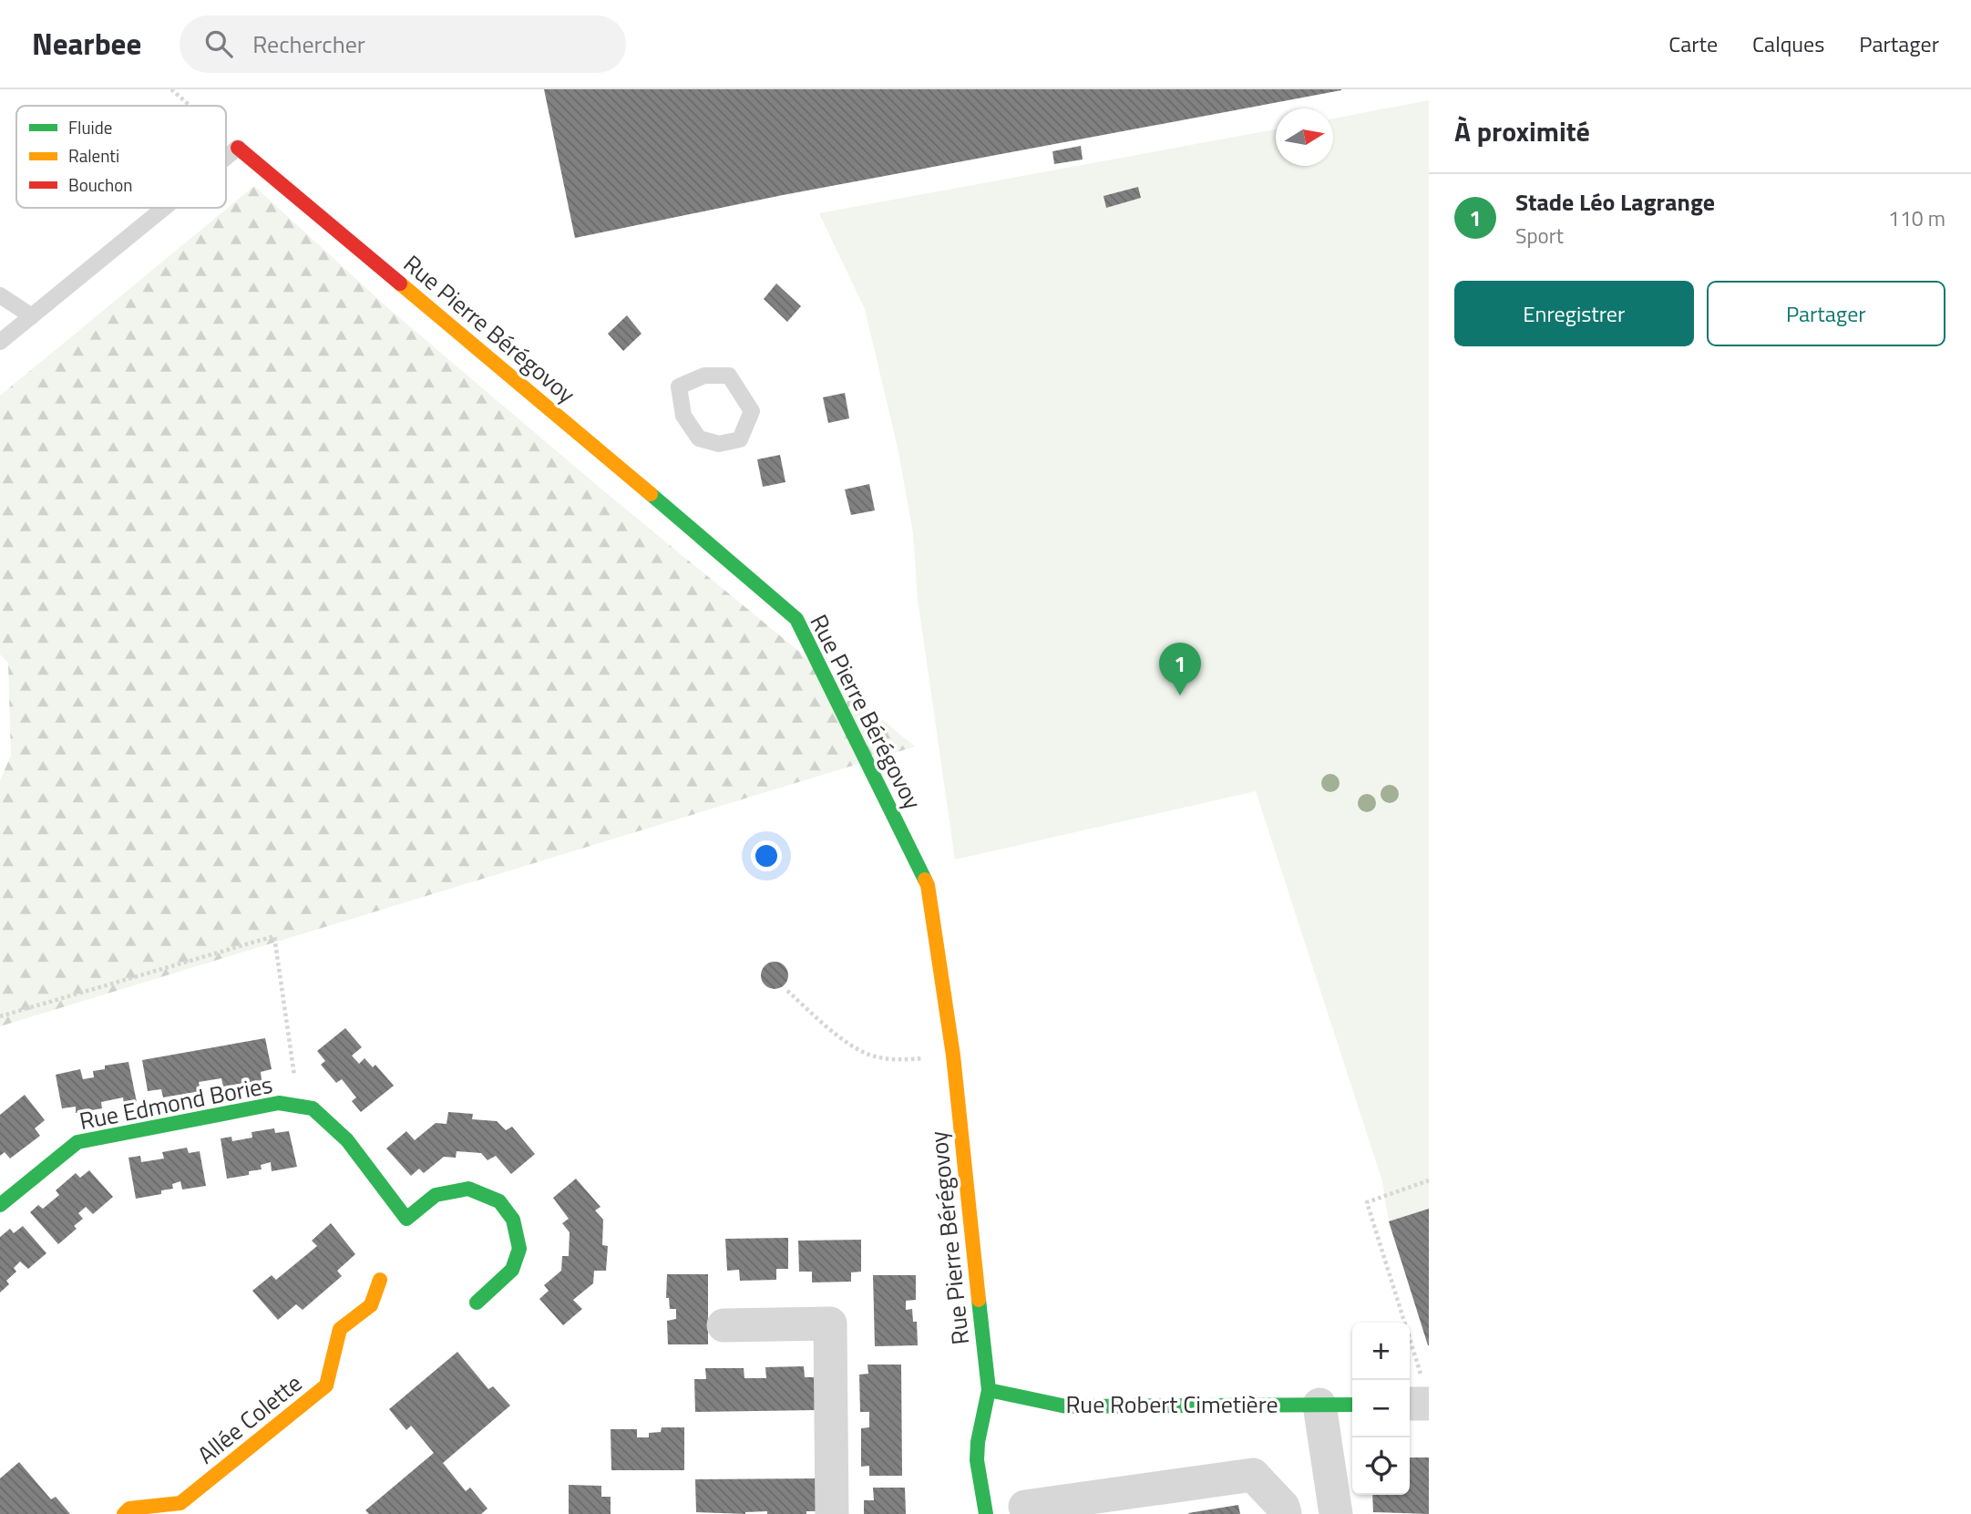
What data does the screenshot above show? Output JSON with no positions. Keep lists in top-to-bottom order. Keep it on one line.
{"streets":{"street":["Rue Pierre Bérégovoy","Rue Edmond Bories","Rue Robert Cimetière","Allée Colette"]},"crossings":[["Rue Pierre Bérégovoy","Rue Robert Cimetière"]],"legend":["Fluide","Ralenti","Bouchon"],"north":"right","page":{"header":"Nearbee","search":"Rechercher","nav":["Carte","Calques","Partager"],"heading":"À proximité","list":[{"mark":"1","name":"Stade Léo Lagrange","note":"Sport","value":"110 m"}],"buttons":["Enregistrer","Partager"],"pins":"1","map_buttons":["+","−"]}}
